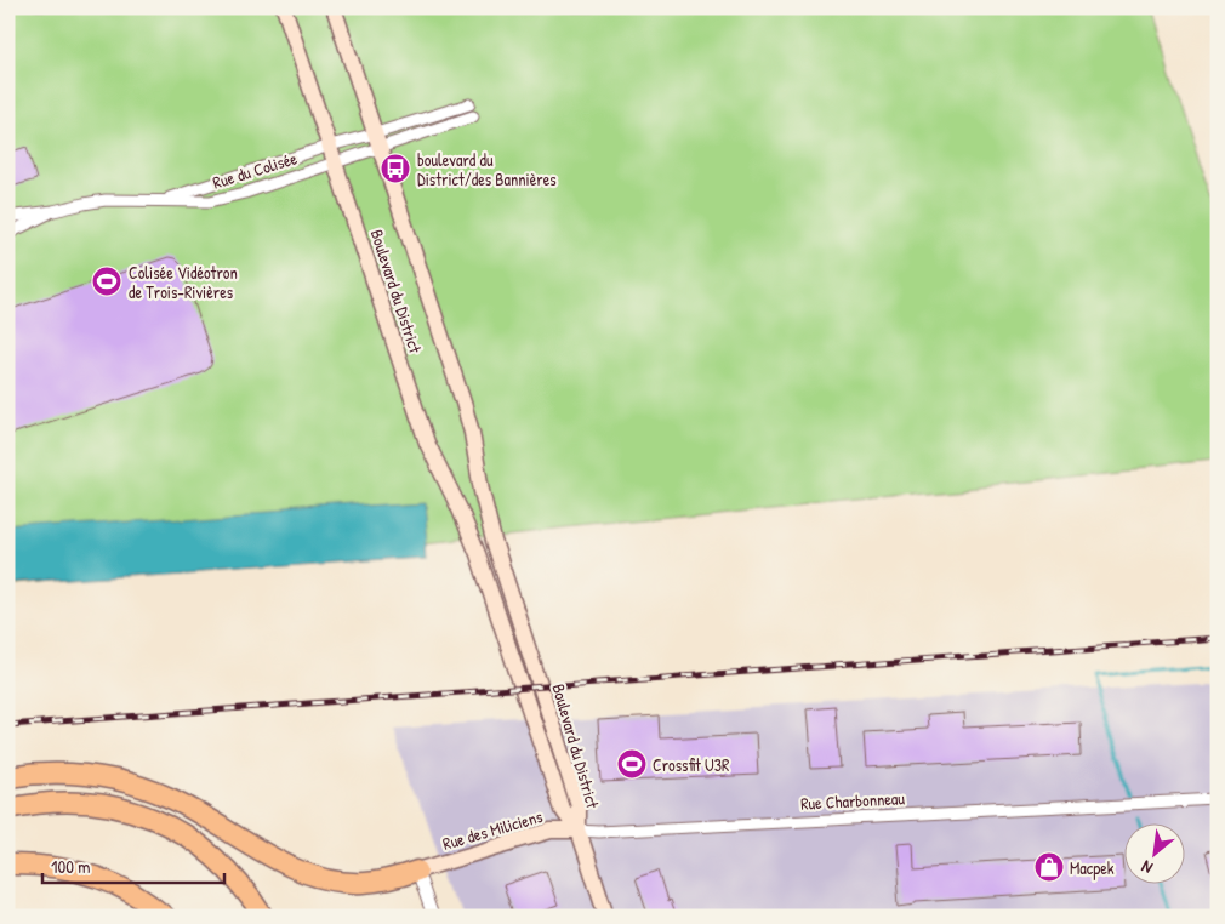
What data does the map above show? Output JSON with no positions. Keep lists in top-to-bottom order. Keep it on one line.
{"streets":{"street":["Rue du Colisée","Boulevard du District","Rue Charbonneau","Rue des Miliciens"]},"crossings":[["Rue du Colisée","Boulevard du District"],["Boulevard du District","Rue Charbonneau"],["Boulevard du District","Rue des Miliciens"],["Rue Charbonneau","Rue des Miliciens"]],"places":{"bus stop":["boulevard du District/des Bannières"],"sports":["Colisée Vidéotron de Trois-Rivières","Crossfit U3R"],"shop":["Macpek"]},"scale_bar":"100 m","north":"bottom left"}
